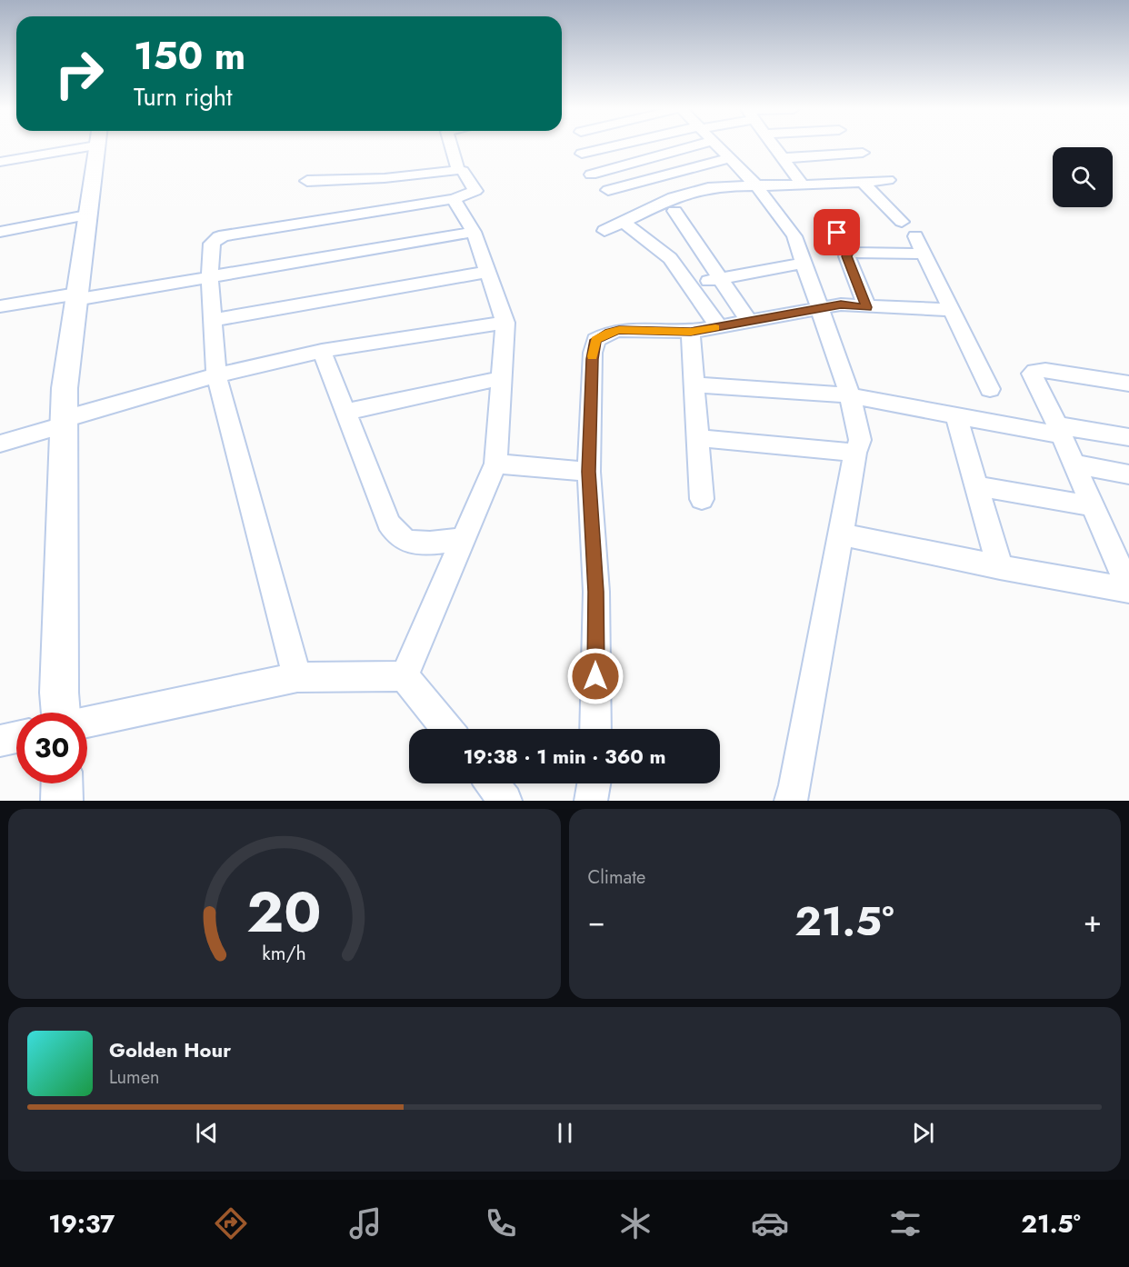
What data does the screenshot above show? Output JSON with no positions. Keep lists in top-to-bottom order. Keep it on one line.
{"page":{"turn":["150 m","Turn right"],"limit":"30","trip":"19:38 · 1 min · 360 m","tile":"Climate","heat":["−","21.5°","+"],"song":["Golden Hour","Lumen"],"tabs":["19:37","21.5°"],"gauge":["20","km/h"]}}
